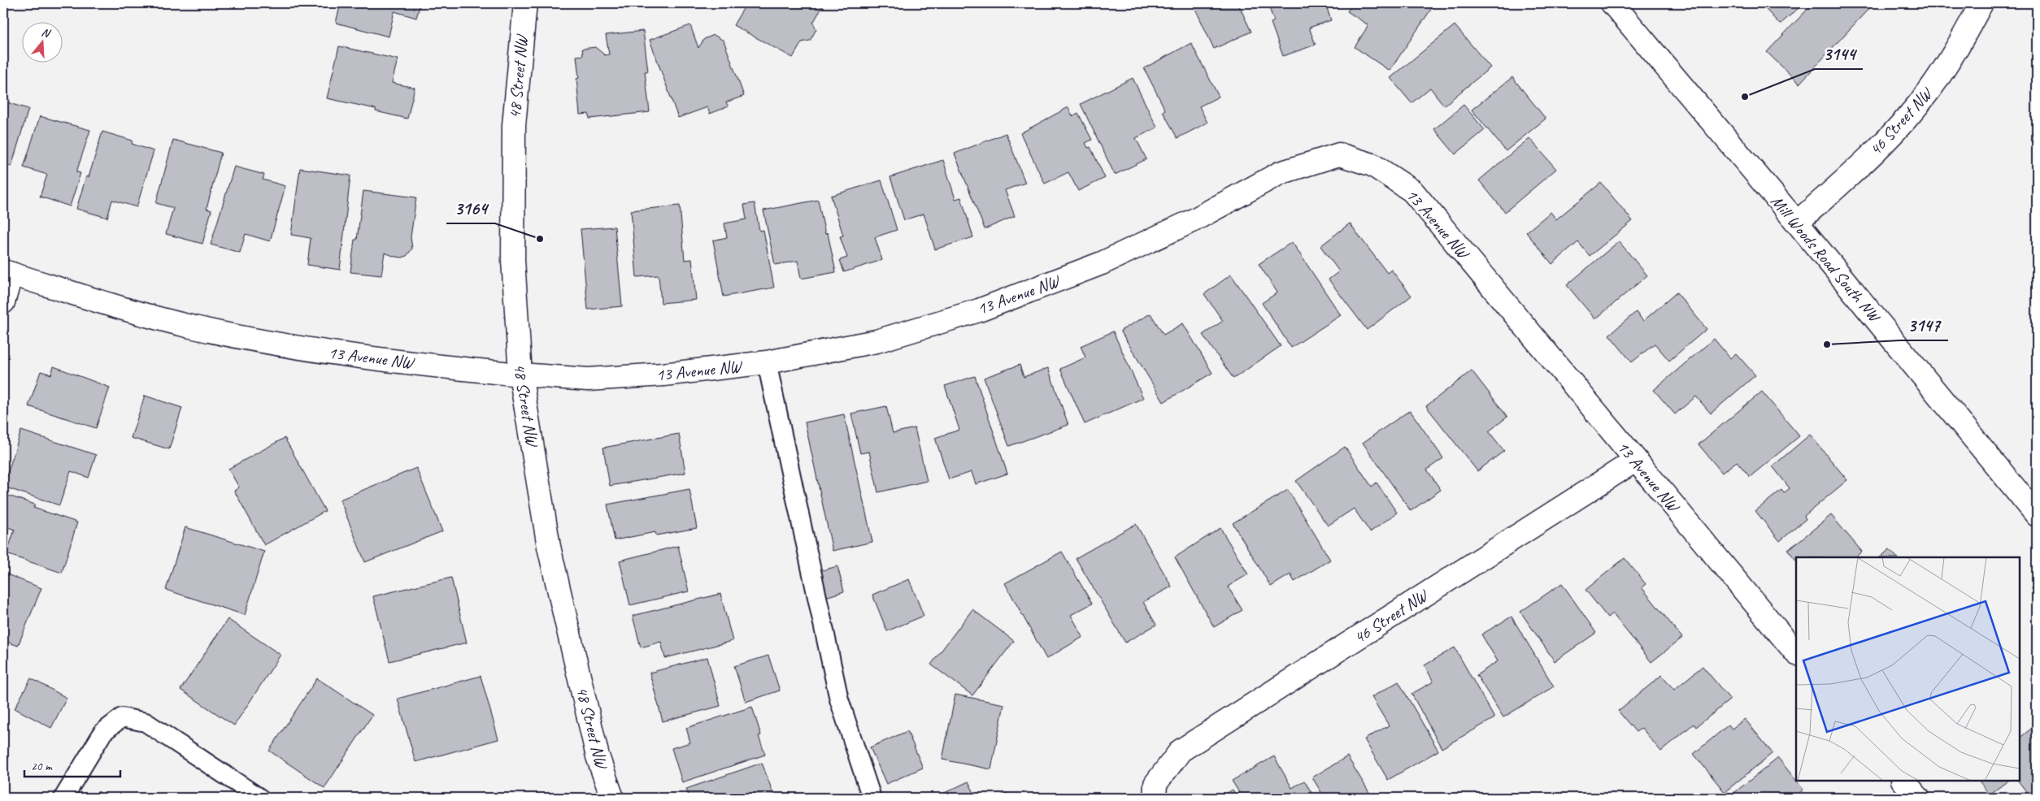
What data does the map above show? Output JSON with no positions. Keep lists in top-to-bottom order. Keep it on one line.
{"streets":{"street":["48 Street NW","46 Street NW","13 Avenue NW","Mill Woods Road South NW"]},"crossings":[["48 Street NW","13 Avenue NW"],["46 Street NW","13 Avenue NW"],["46 Street NW","Mill Woods Road South NW"]],"places":["3144","3164","3147"],"scale_bar":"20 m","north":"top"}
